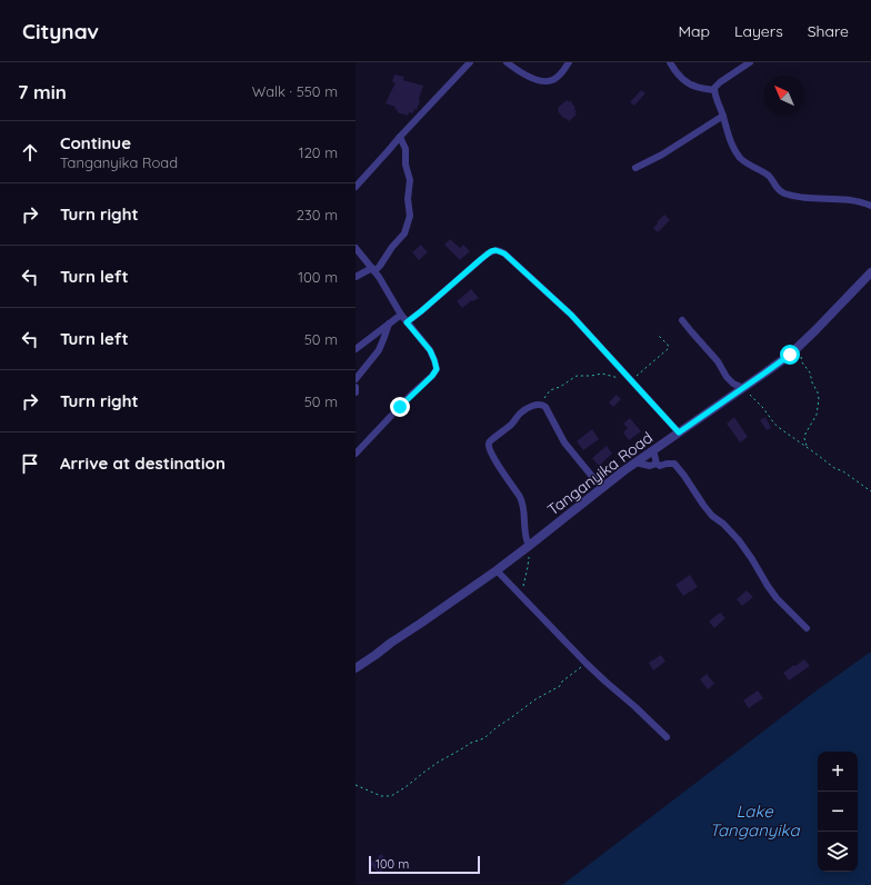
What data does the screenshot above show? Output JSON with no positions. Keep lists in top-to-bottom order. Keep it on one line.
{"streets":{"street":["Tanganyika Road"]},"water":["Lake Tanganyika"],"scale_bar":"100 m","north":"top left","page":{"header":"Citynav","nav":["Map","Layers","Share"],"heading":["7 min","Walk · 550 m"],"list":[["Continue","Tanganyika Road","120 m"],["Turn right","230 m"],["Turn left","100 m"],["Turn left","50 m"],["Turn right","50 m"],"Arrive at destination"],"map_buttons":["+","−"],"scale":"100 m"}}
